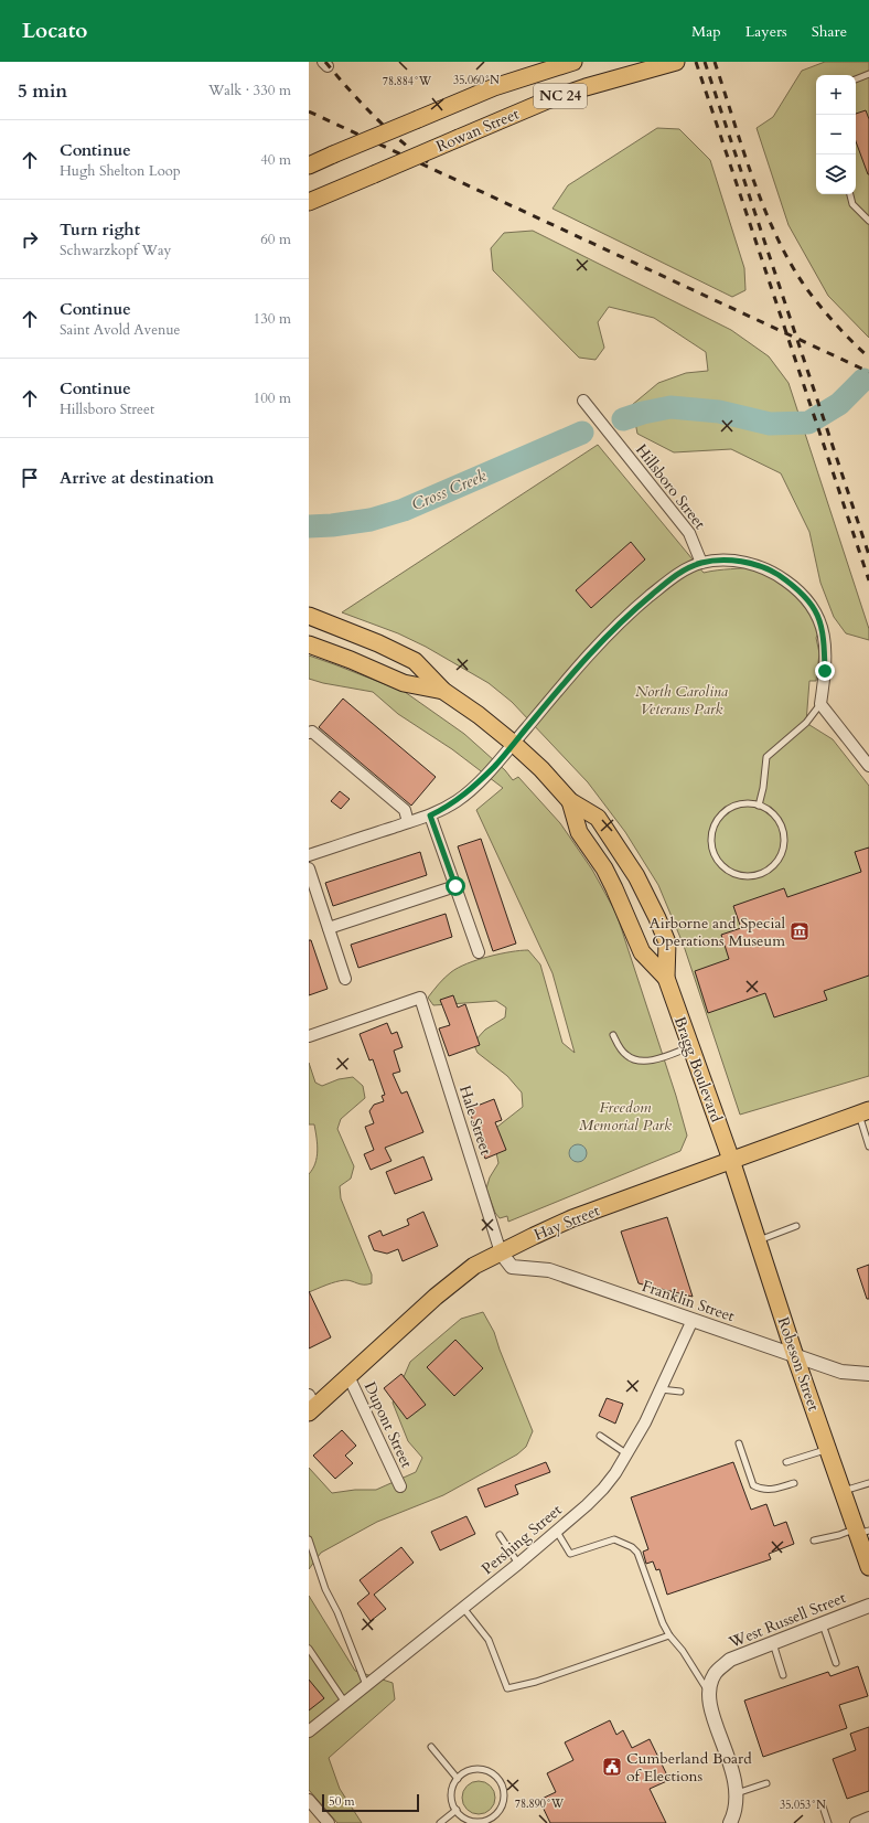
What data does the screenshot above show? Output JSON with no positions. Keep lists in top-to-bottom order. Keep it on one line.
{"streets":{"main road":["NC 24","Rowan Street","Bragg Boulevard","Hay Street","Robeson Street"],"street":["Hillsboro Street","Hale Street","Franklin Street","Dupont Street","Pershing Street","West Russell Street"]},"crossings":[["Bragg Boulevard","Hay Street"],["Bragg Boulevard","Robeson Street"],["Hale Street","Hay Street"],["Hale Street","Franklin Street"],["Hay Street","Franklin Street"],["Hay Street","Robeson Street"],["Hay Street","Dupont Street"],["Franklin Street","Robeson Street"],["Franklin Street","Pershing Street"]],"water":["Cross Creek"],"parks":["North Carolina Veterans Park","Freedom Memorial Park"],"places":{"museum":["Airborne and Special Operations Museum"],"public building":["Cumberland Board of Elections"]},"scale_bar":"50 m","page":{"header":"Locato","nav":["Map","Layers","Share"],"heading":["5 min","Walk · 330 m"],"map_buttons":["+","−"],"list":[["Continue","Hugh Shelton Loop","40 m"],["Turn right","Schwarzkopf Way","60 m"],["Continue","Saint Avold Avenue","130 m"],["Continue","Hillsboro Street","100 m"],"Arrive at destination"],"scale":"50 m"},"coordinates":["35.060°N","78.884°W","78.890°W","35.053°N"]}
